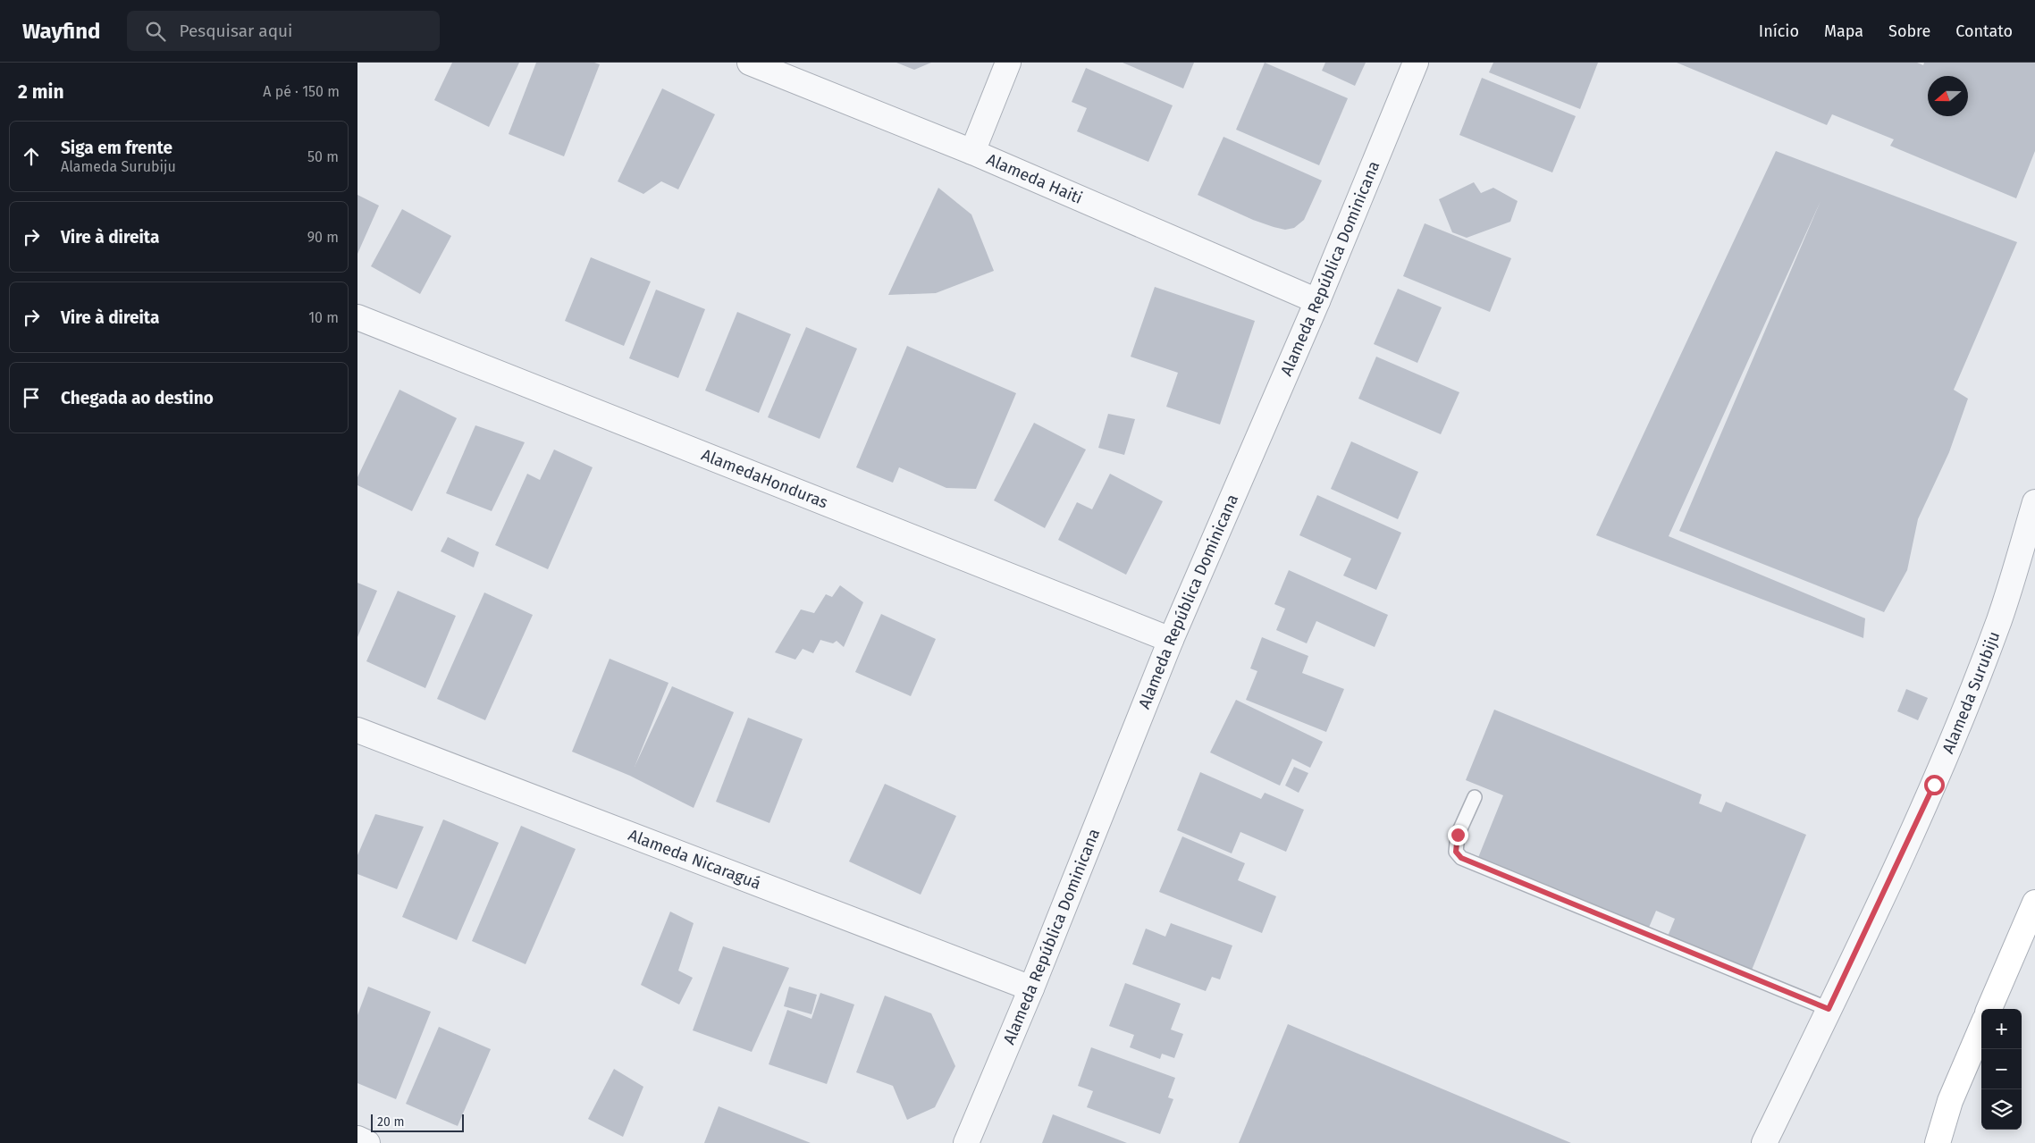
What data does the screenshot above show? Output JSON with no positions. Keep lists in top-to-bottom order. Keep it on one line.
{"streets":{"street":["Alameda Haiti","Alameda República Dominicana","AlamedaHonduras","Alameda Surubiju","Alameda Nicaraguá"]},"crossings":[["Alameda Haiti","Alameda República Dominicana"],["Alameda República Dominicana","AlamedaHonduras"],["Alameda República Dominicana","Alameda Nicaraguá"]],"scale_bar":"20 m","north":"left","page":{"header":"Wayfind","search":"Pesquisar aqui","nav":["Início","Mapa","Sobre","Contato"],"heading":["2 min","A pé · 150 m"],"list":[["Siga em frente","Alameda Surubiju","50 m"],["Vire à direita","90 m"],["Vire à direita","10 m"],"Chegada ao destino"],"map_buttons":["+","−"],"scale":"20 m"}}
